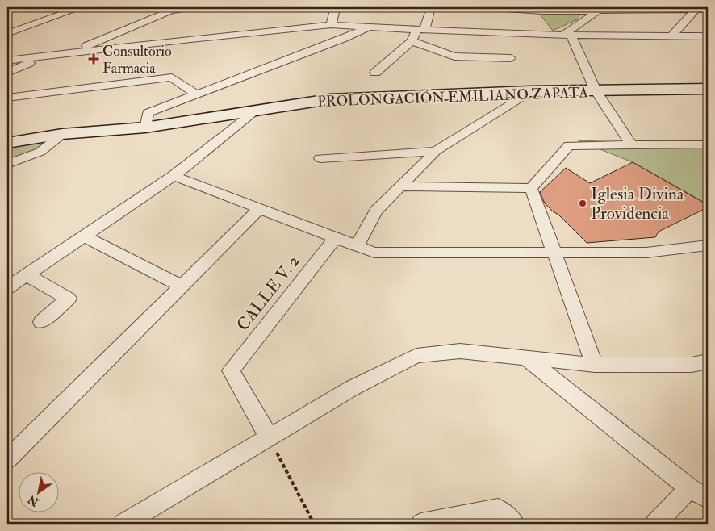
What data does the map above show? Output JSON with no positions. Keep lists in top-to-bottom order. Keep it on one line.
{"streets":{"main road":["PROLONGACIÓN EMILIANO ZAPATA"],"street":["CALLE V. 2"]},"places":{"health":["Consultorio Farmacia"],"other":["Iglesia Divina Providencia"]},"north":"bottom left"}
